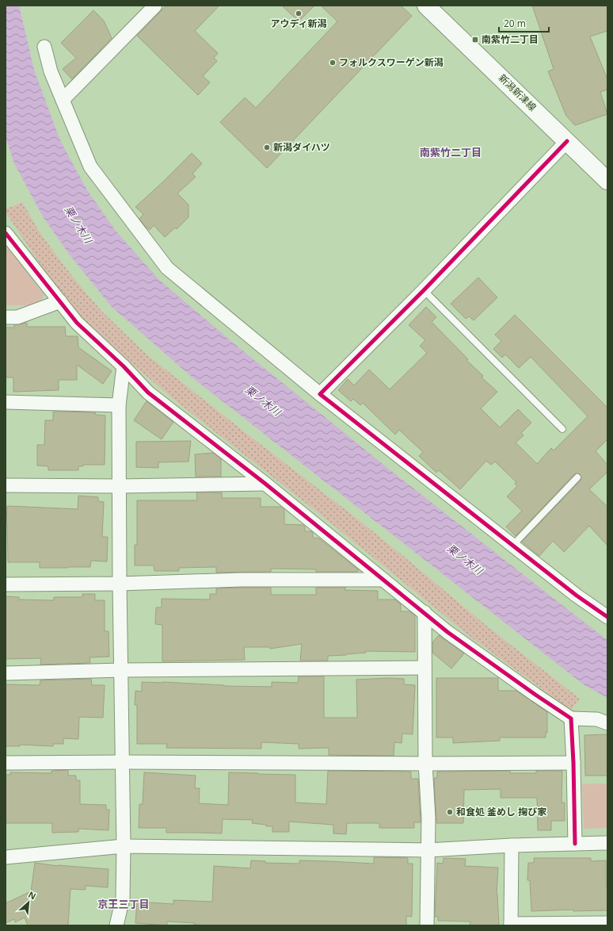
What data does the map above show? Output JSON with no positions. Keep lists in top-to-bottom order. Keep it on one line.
{"streets":{"main road":["新潟新津線"]},"districts":["南紫竹二丁目","京王三丁目"],"water":["栗ノ木川"],"places":{"other":["アウディ新潟","フォルクスワーゲン新潟","新潟ダイハツ","和食処 釜めし 掬び家"],"transit":["南紫竹二丁目"]},"scale_bar":"20 m","north":"top right"}
